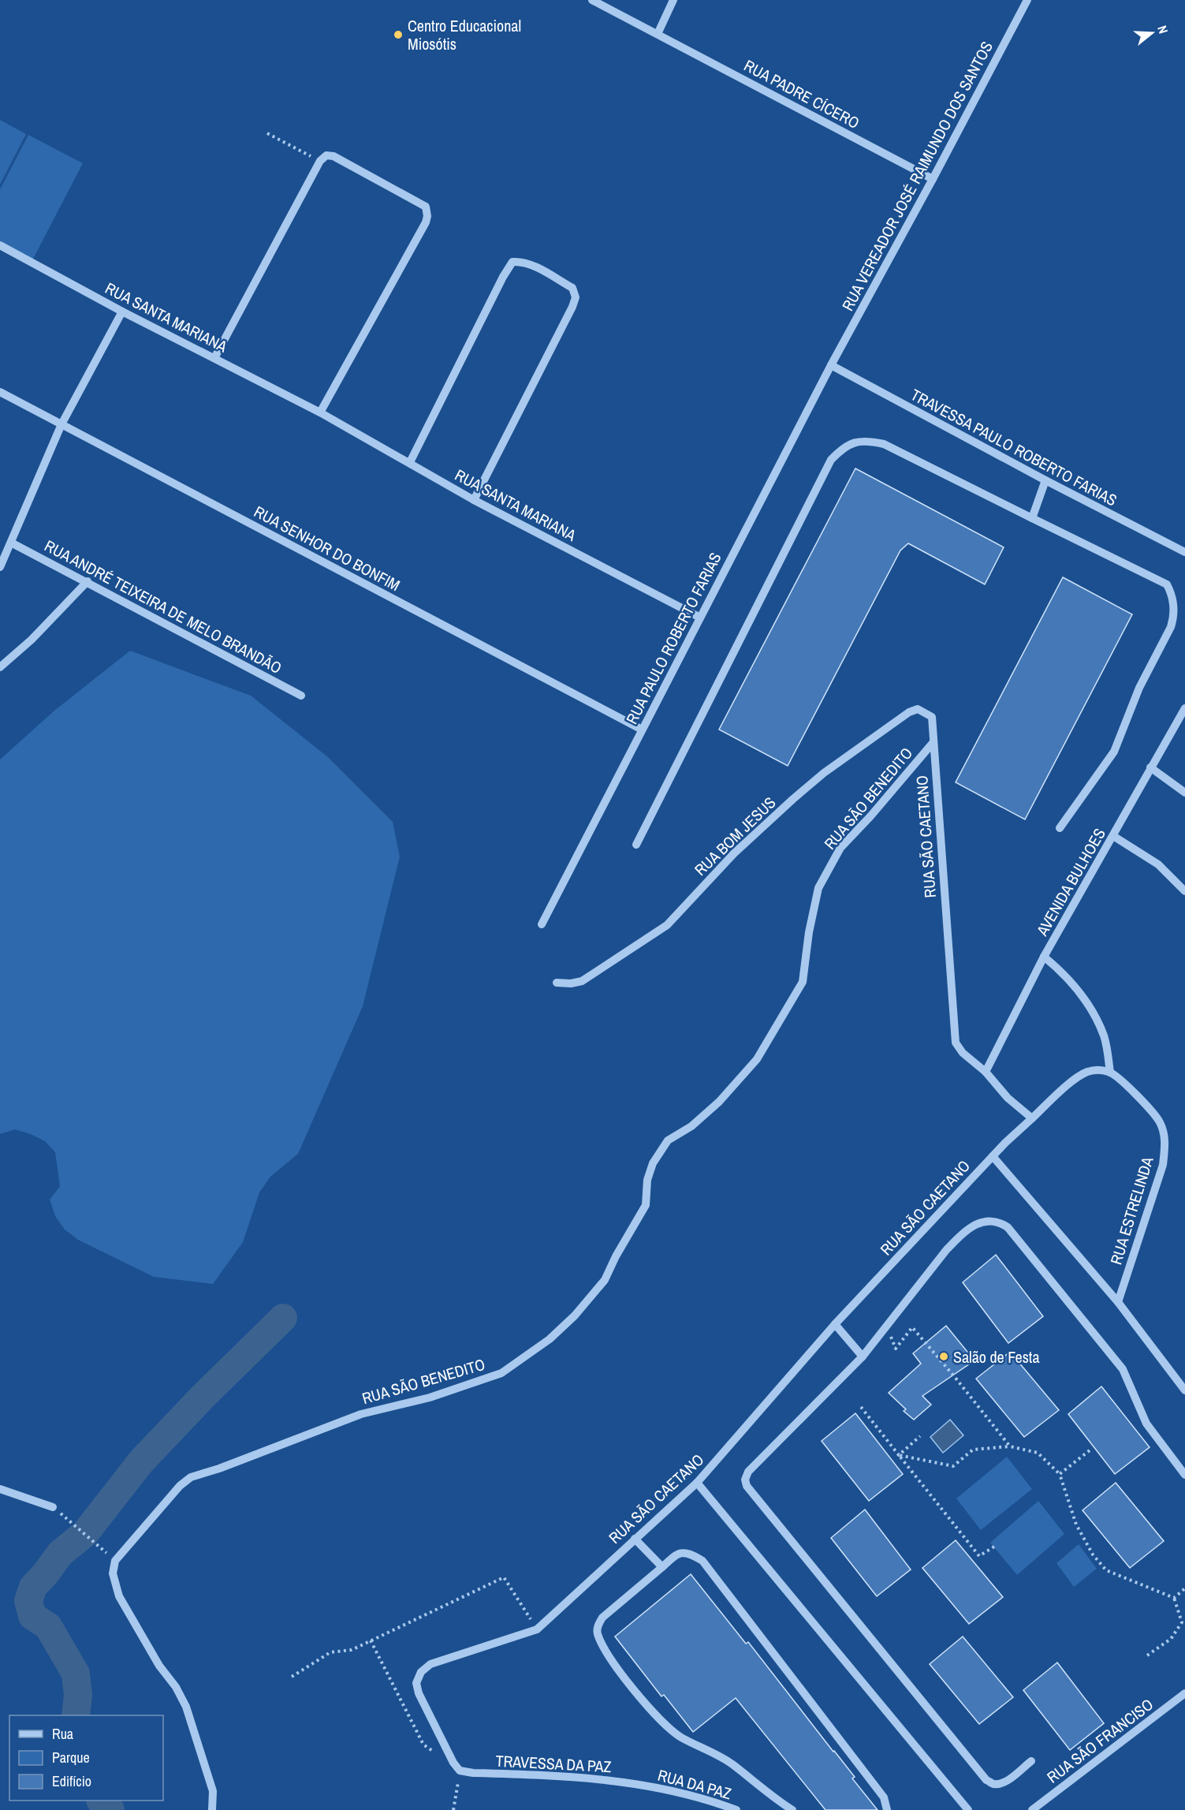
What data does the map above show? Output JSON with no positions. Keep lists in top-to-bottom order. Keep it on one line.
{"streets":{"street":["RUA PADRE CÍCERO","RUA VEREADOR JOSÉ RAIMUNDO DOS SANTOS","RUA SANTA MARIANA","TRAVESSA PAULO ROBERTO FARIAS","RUA SENHOR DO BONFIM","RUA ANDRÉ TEIXEIRA DE MELO BRANDÃO","RUA PAULO ROBERTO FARIAS","RUA SÃO BENEDITO","RUA BOM JESUS","RUA SÃO CAETANO","AVENIDA BULHOES","RUA ESTRELINDA","RUA SÃO FRANCISO","TRAVESSA DA PAZ","RUA DA PAZ"]},"crossings":[["RUA PADRE CÍCERO","RUA VEREADOR JOSÉ RAIMUNDO DOS SANTOS"],["RUA VEREADOR JOSÉ RAIMUNDO DOS SANTOS","TRAVESSA PAULO ROBERTO FARIAS"],["RUA VEREADOR JOSÉ RAIMUNDO DOS SANTOS","RUA PAULO ROBERTO FARIAS"],["RUA SANTA MARIANA","RUA PAULO ROBERTO FARIAS"],["TRAVESSA PAULO ROBERTO FARIAS","RUA PAULO ROBERTO FARIAS"],["RUA SENHOR DO BONFIM","RUA PAULO ROBERTO FARIAS"],["RUA SÃO BENEDITO","RUA SÃO CAETANO"],["RUA BOM JESUS","RUA SÃO CAETANO"],["RUA SÃO CAETANO","AVENIDA BULHOES"],["RUA SÃO CAETANO","RUA ESTRELINDA"],["TRAVESSA DA PAZ","RUA DA PAZ"]],"places":["Centro Educacional Miosótis","Salão de Festa"],"legend":["Rua","Parque","Edifício"],"north":"right"}
